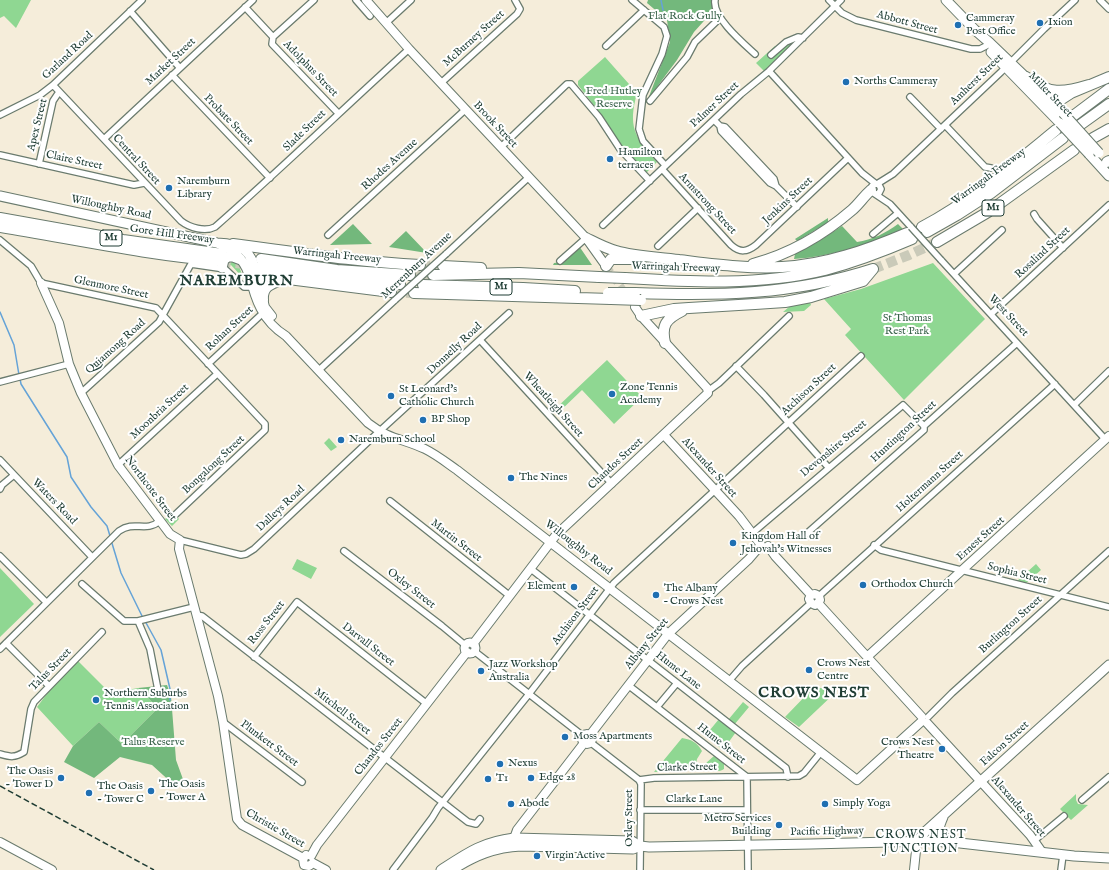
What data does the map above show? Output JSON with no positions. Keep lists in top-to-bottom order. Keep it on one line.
{"streets":{"highway":["Warringah Freeway","M1","Gore Hill Freeway"],"main road":["Miller Street","Willoughby Road","Falcon Street","Pacific Highway"],"street":["Abbott Street","McBurney Street","Garland Road","Market Street","Adolphus Street","Amherst Street","Palmer Street","Probate Street","Apex Street","Brook Street","Slade Street","Central Street","Claire Street","Rhodes Avenue","Jenkins Street","Armstrong Street","Rosalind Street","Merrenburn Avenue","Glenmore Street","West Street","Rohan Street","Quiamong Road","Donnelly Road","Atchison Street","Wheatleigh Street","Moonbria Street","Huntington Street","Devonshire Street","Chandos Street","Bongalong Street","Alexander Street","Holtermann Street","Northcote Street","Waters Road","Dalleys Road","Ernest Street","Martin Street","Sophia Street","Oxley Street","Ross Street","Burlington Street","Albany Street","Darvall Street","Talus Street","Hume Lane","Mitchell Street","Plunkett Street","Hume Street","Clarke Street","Clarke Lane","Christie Street"]},"crossings":[["Abbott Street","Miller Street"],["Abbott Street","Palmer Street"],["McBurney Street","Brook Street"],["Garland Road","Central Street"],["Market Street","Adolphus Street"],["Market Street","Probate Street"],["Market Street","Central Street"],["Adolphus Street","Slade Street"],["Amherst Street","Miller Street"],["Amherst Street","West Street"],["Palmer Street","Armstrong Street"],["Palmer Street","West Street"],["Probate Street","Slade Street"],["Apex Street","Central Street"],["Apex Street","Claire Street"],["Brook Street","Slade Street"],["Brook Street","Rhodes Avenue"],["Brook Street","Merrenburn Avenue"],["Slade Street","Central Street"],["Central Street","Claire Street"],["Warringah Freeway","Willoughby Road"],["Warringah Freeway","West Street"],["Jenkins Street","Armstrong Street"],["Jenkins Street","West Street"],["Willoughby Road","Merrenburn Avenue"],["Willoughby Road","Rohan Street"],["Willoughby Road","Donnelly Road"],["Willoughby Road","Atchison Street"],["Willoughby Road","Chandos Street"],["Willoughby Road","Holtermann Street"],["Willoughby Road","Dalleys Road"],["Willoughby Road","Burlington Street"],["Willoughby Road","Albany Street"],["Willoughby Road","Clarke Street"],["Gore Hill Freeway","Quiamong Road"],["Rosalind Street","West Street"],["Glenmore Street","Rohan Street"],["Glenmore Street","Quiamong Road"],["Glenmore Street","Moonbria Street"],["Glenmore Street","Bongalong Street"],["Glenmore Street","Northcote Street"],["West Street","Huntington Street"],["West Street","Holtermann Street"],["West Street","Ernest Street"],["Quiamong Road","Northcote Street"],["Donnelly Road","Wheatleigh Street"],["Donnelly Road","Dalleys Road"],["Atchison Street","Alexander Street"],["Atchison Street","Oxley Street"],["Atchison Street","Hume Lane"],["Atchison Street","Mitchell Street"],["Wheatleigh Street","Chandos Street"],["Moonbria Street","Northcote Street"],["Huntington Street","Devonshire Street"],["Devonshire Street","Alexander Street"],["Chandos Street","Alexander Street"],["Chandos Street","Martin Street"],["Chandos Street","Oxley Street"],["Chandos Street","Darvall Street"],["Chandos Street","Hume Lane"],["Chandos Street","Mitchell Street"],["Chandos Street","Christie Street"],["Alexander Street","Holtermann Street"],["Alexander Street","Ernest Street"],["Alexander Street","Burlington Street"],["Alexander Street","Albany Street"],["Alexander Street","Falcon Street"],["Alexander Street","Pacific Highway"],["Holtermann Street","Sophia Street"],["Northcote Street","Dalleys Road"],["Ernest Street","Sophia Street"],["Sophia Street","Burlington Street"],["Oxley Street","Albany Street"],["Oxley Street","Clarke Street"],["Oxley Street","Clarke Lane"],["Oxley Street","Pacific Highway"],["Ross Street","Darvall Street"],["Ross Street","Mitchell Street"],["Albany Street","Hume Lane"],["Albany Street","Hume Street"],["Albany Street","Pacific Highway"],["Hume Lane","Clarke Street"],["Plunkett Street","Christie Street"],["Hume Street","Clarke Street"],["Hume Street","Clarke Lane"],["Hume Street","Pacific Highway"],["Falcon Street","Pacific Highway"]],"districts":["NAREMBURN","CROWS NEST","CROWS NEST JUNCTION"],"parks":["Flat Rock Gully","Fred Hutley Reserve","St Thomas Rest Park","Talus Reserve"],"places":["Ixion","Cammeray Post Office","Norths Cammeray","Hamilton terraces","Naremburn Library","Zone Tennis Academy","St Leonard's Catholic Church","BP Shop","Naremburn School","The Nines","Kingdom Hall of Jehovah's Witnesses","Orthodox Church","Element","The Albany – Crows Nest","Crows Nest Centre","Jazz Workshop Australia","Northern Suburbs Tennis Association","Moss Apartments","Crows Nest Theatre","Nexus","The Oasis - Tower D","Edge 28","T1","The Oasis - Tower A","The Oasis - Tower C","Abode","Simply Yoga","Metro Services Building","Virgin Active"]}
